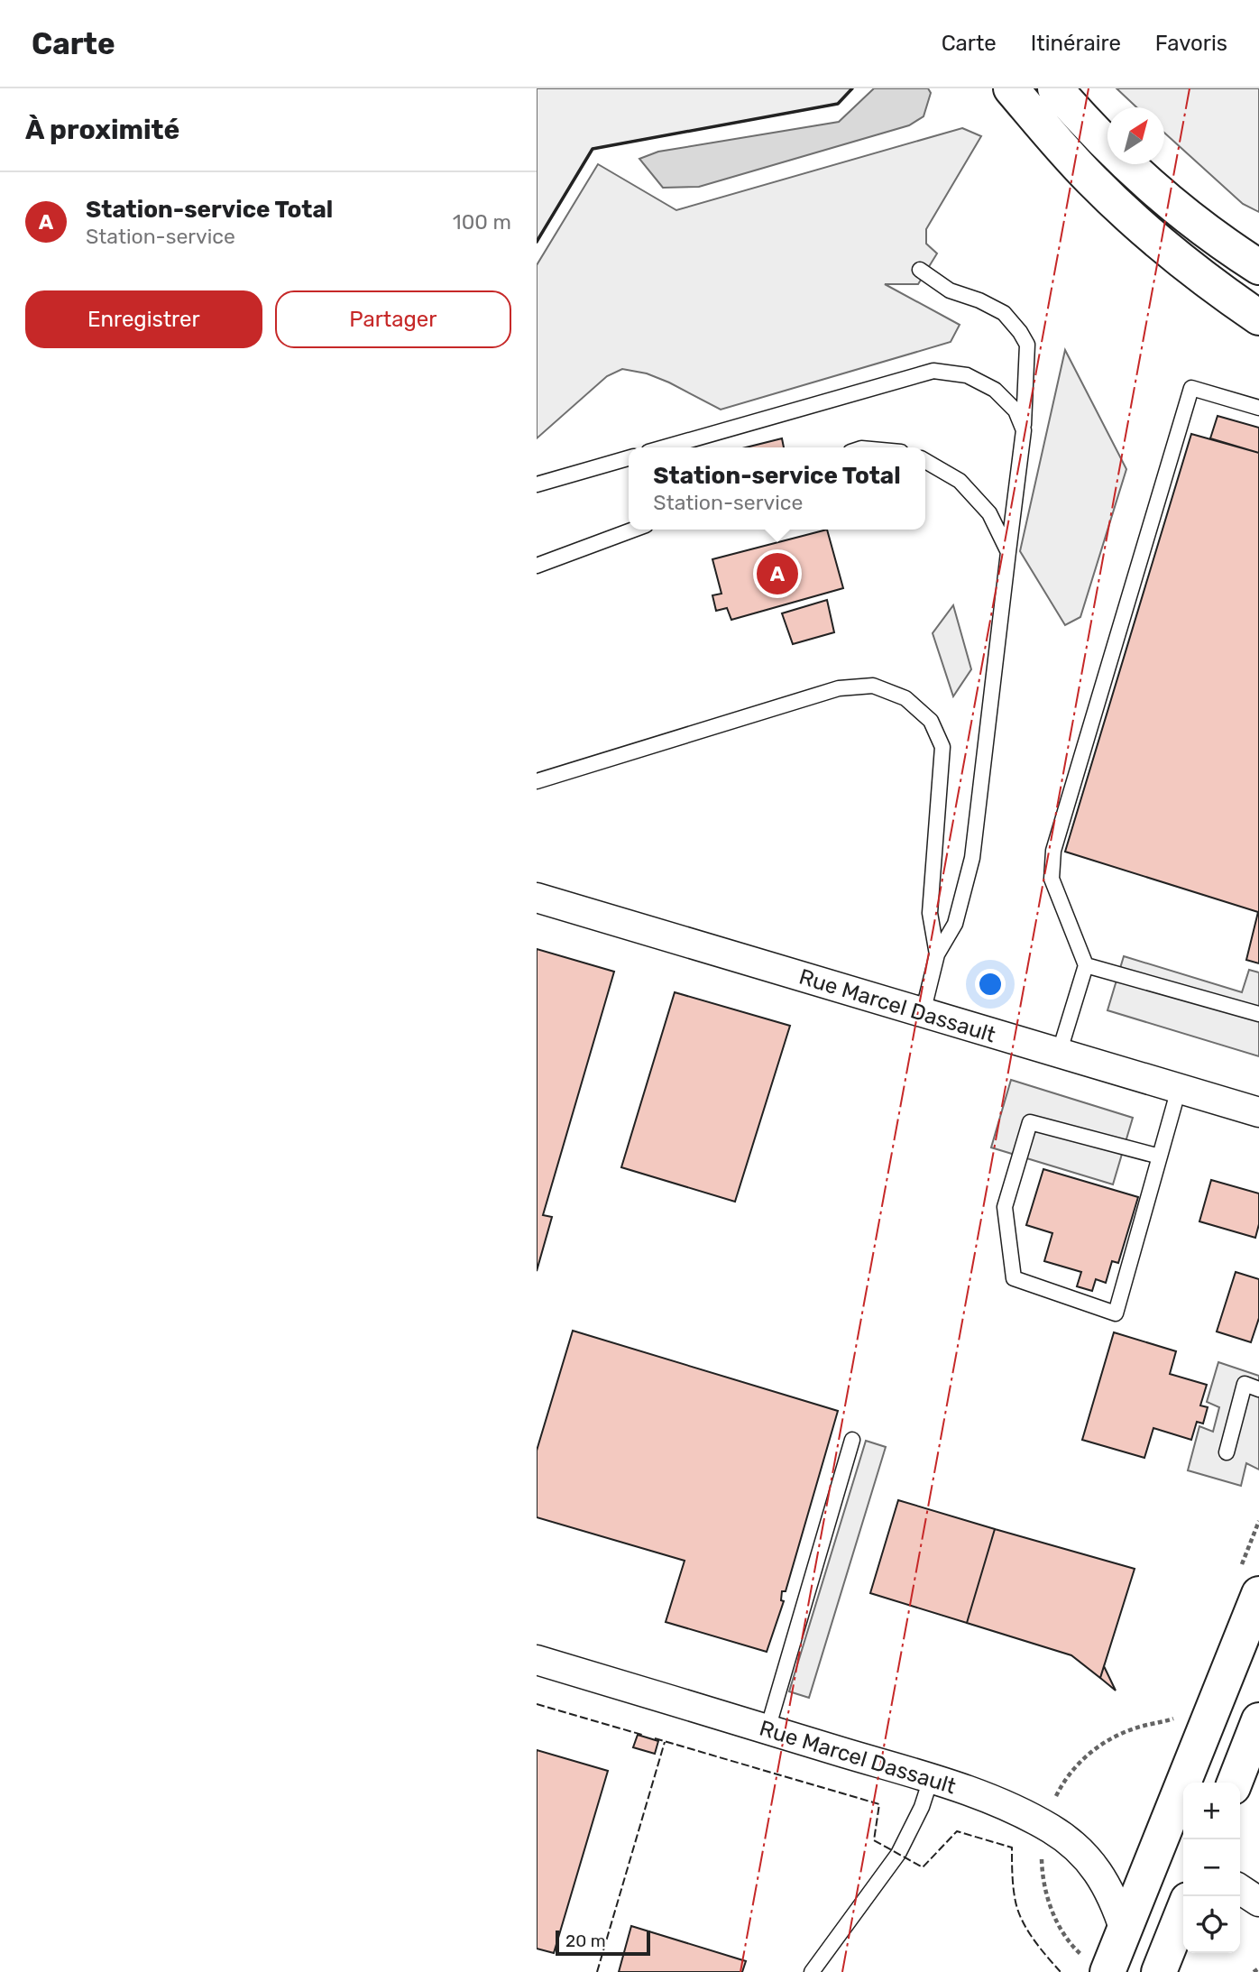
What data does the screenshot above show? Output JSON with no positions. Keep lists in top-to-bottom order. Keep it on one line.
{"streets":{"street":["Rue Marcel Dassault"]},"scale_bar":"20 m","north":"top right","page":{"header":"Carte","nav":["Carte","Itinéraire","Favoris"],"heading":"À proximité","list":[{"mark":"A","name":"Station-service Total","note":"Station-service","value":"100 m"}],"buttons":["Enregistrer","Partager"],"popup":["Station-service Total","Station-service"],"pins":"A","map_buttons":["+","−"],"scale":"20 m"}}
